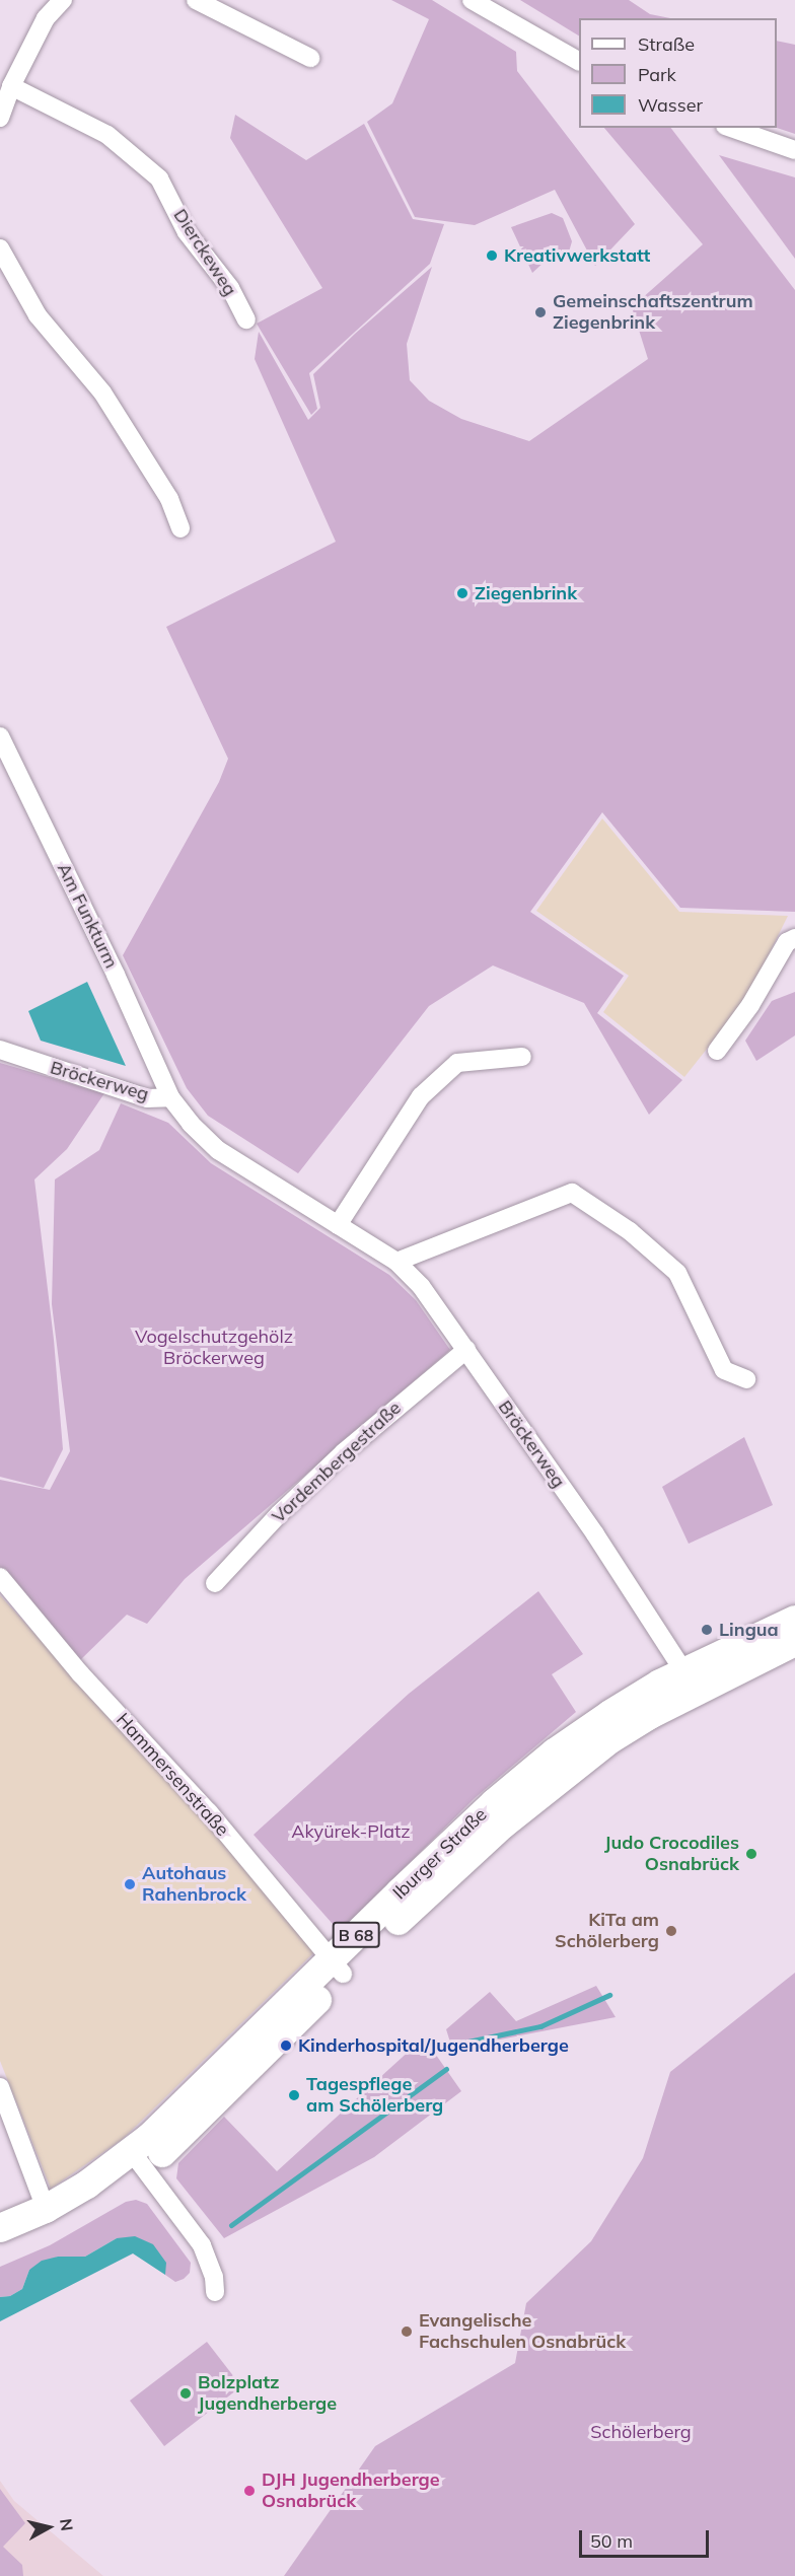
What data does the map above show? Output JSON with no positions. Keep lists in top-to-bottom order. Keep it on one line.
{"streets":{"main road":["Iburger Straße","B 68"],"street":["Dierckeweg","Am Funkturm","Bröckerweg","Vordembergestraße","Hammersenstraße"]},"crossings":[["Am Funkturm","Bröckerweg"],["Bröckerweg","Vordembergestraße"],["Bröckerweg","Iburger Straße"],["Hammersenstraße","Iburger Straße"]],"parks":["Vogelschutzgehölz Bröckerweg","Akyürek-Platz","Schölerberg"],"places":["Kreativwerkstatt","Gemeinschaftszentrum Ziegenbrink","Ziegenbrink","Lingua","Judo Crocodiles Osnabrück","Autohaus Rahenbrock","KiTa am Schölerberg","Kinderhospital/Jugendherberge","Tagespflege am Schölerberg","Evangelische Fachschulen Osnabrück","Bolzplatz Jugendherberge","DJH Jugendherberge Osnabrück"],"legend":["Straße","Park","Wasser"],"scale_bar":"50 m","north":"right"}
